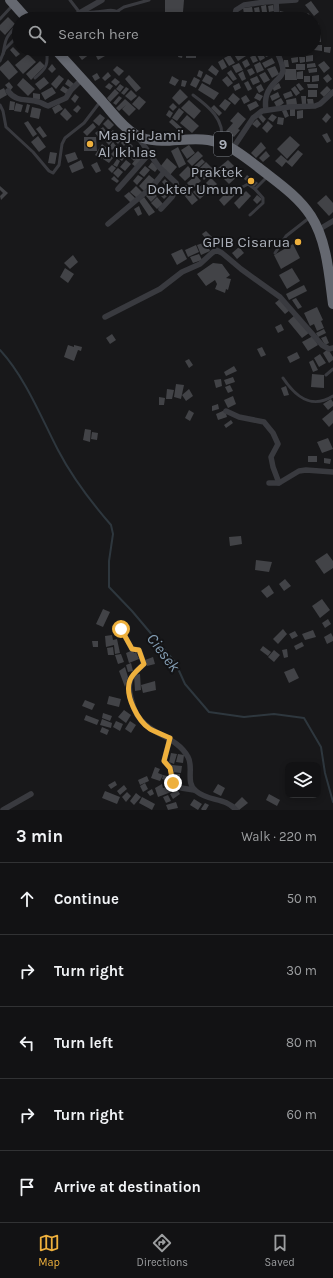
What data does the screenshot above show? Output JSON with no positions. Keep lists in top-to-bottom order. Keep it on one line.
{"streets":{"highway":["9"]},"water":["Ciesek"],"places":["Masjid Jami' Al Ikhlas","Praktek Dokter Umum","GPIB Cisarua"],"page":{"search":"Search here","heading":["3 min","Walk · 220 m"],"list":[["Continue","50 m"],["Turn right","30 m"],["Turn left","80 m"],["Turn right","60 m"],"Arrive at destination"],"nav":["Map","Directions","Saved"]}}
